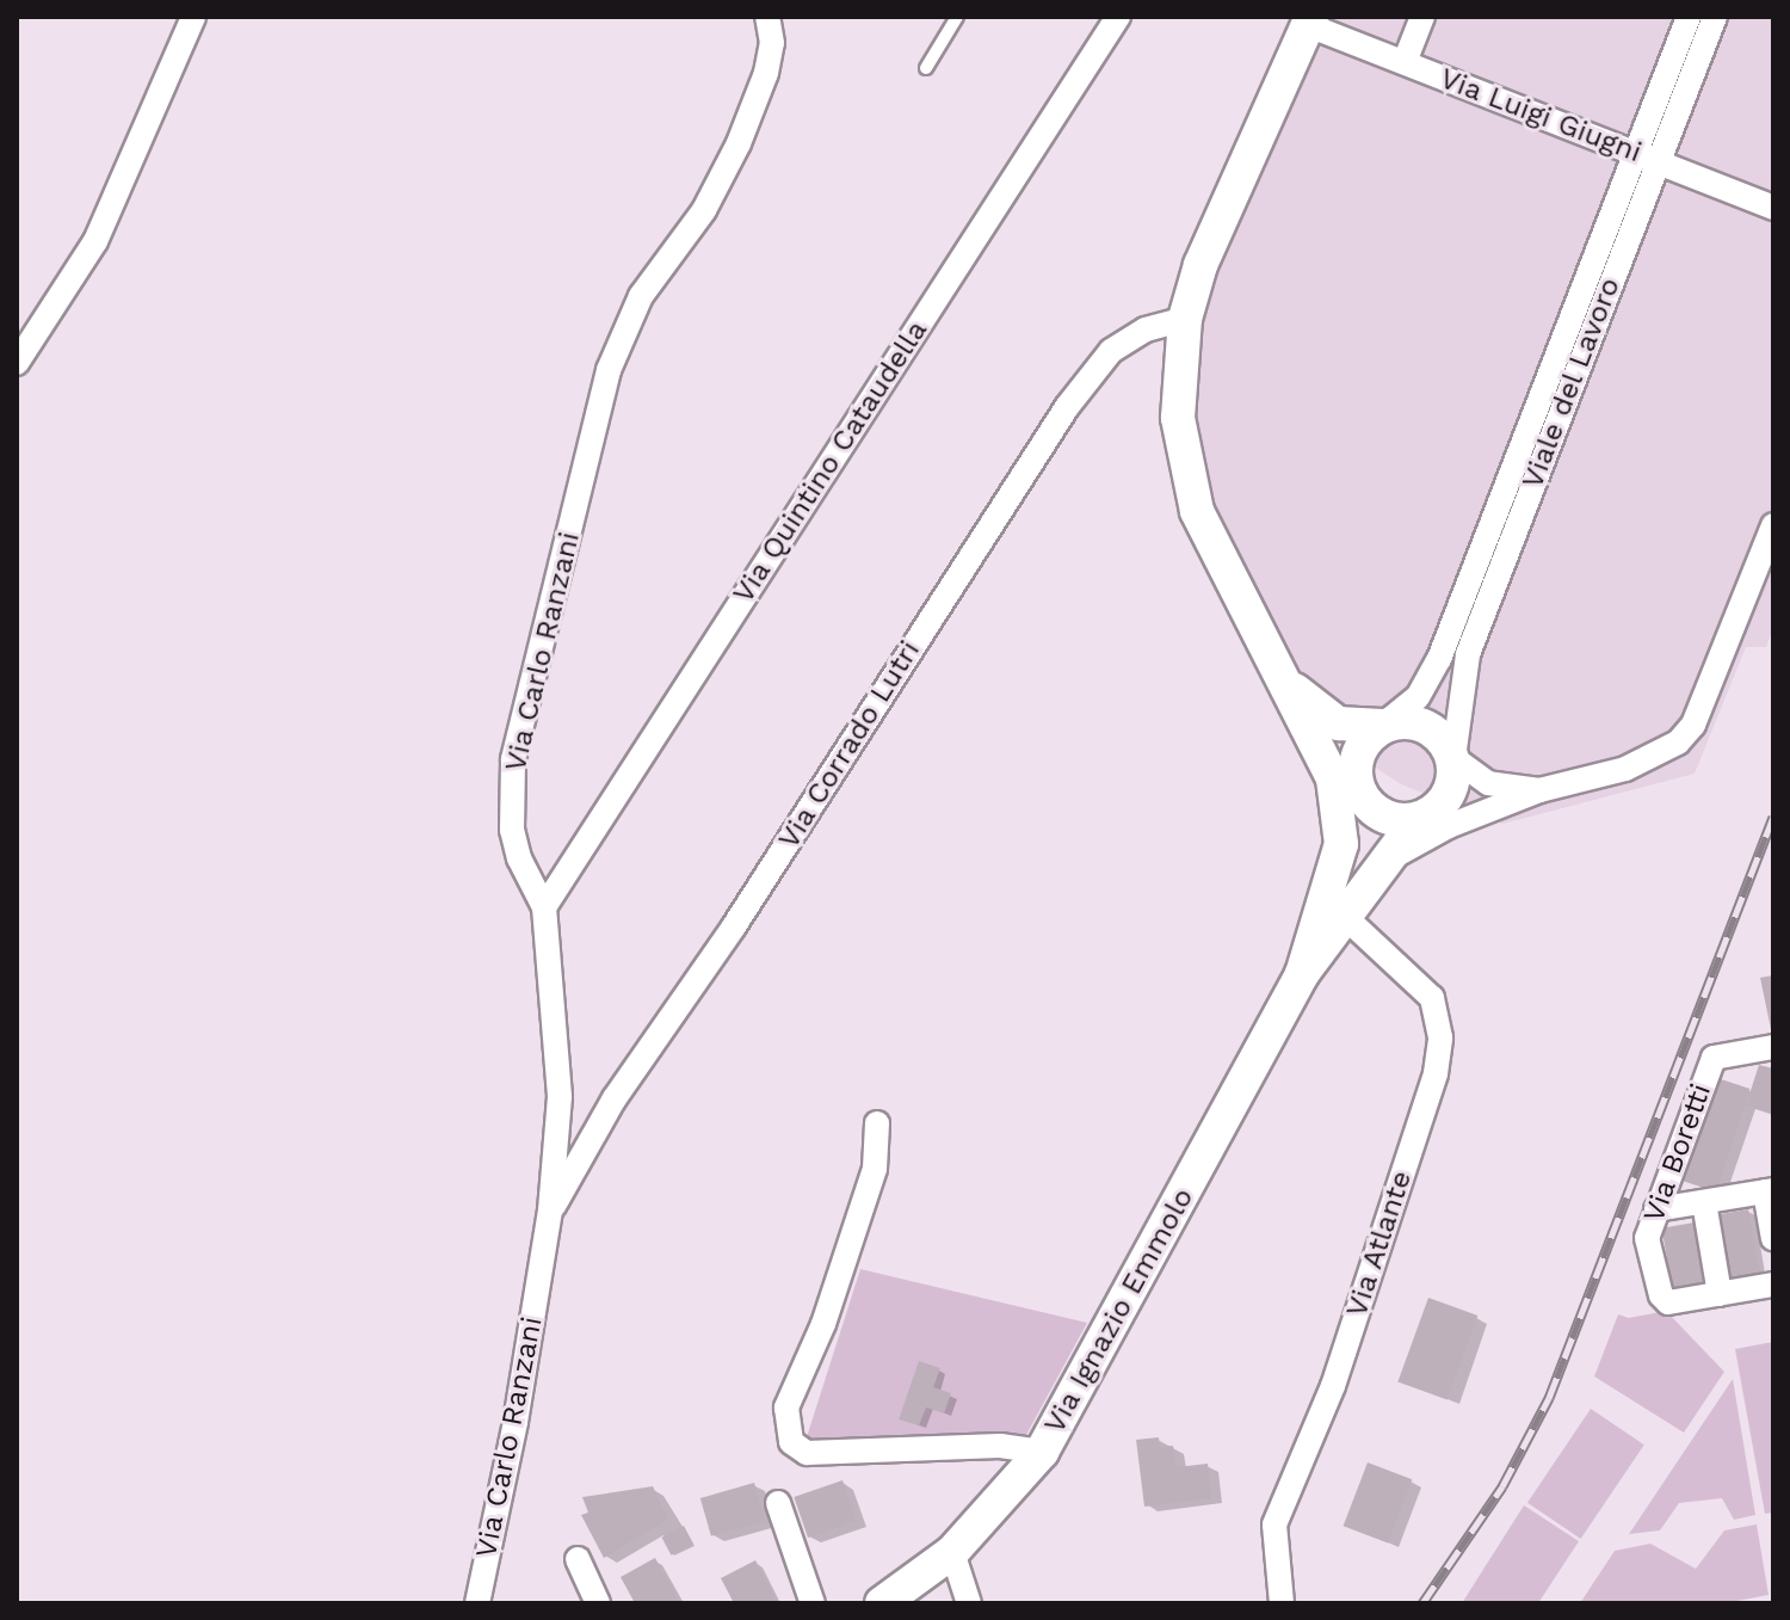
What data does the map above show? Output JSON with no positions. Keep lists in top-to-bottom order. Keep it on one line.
{"streets":{"street":["Via Luigi Giugni","Viale del Lavoro","Via Quintino Cataudella","Via Carlo Ranzani","Via Corrado Lutri","Via Boretti","Via Atlante","Via Ignazio Emmolo"]},"crossings":[["Via Luigi Giugni","Viale del Lavoro"],["Via Quintino Cataudella","Via Carlo Ranzani"],["Via Carlo Ranzani","Via Corrado Lutri"]]}
